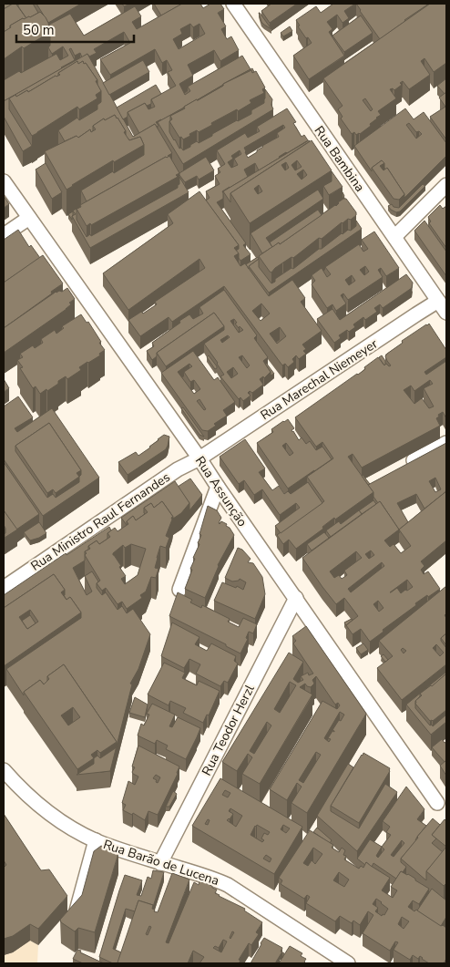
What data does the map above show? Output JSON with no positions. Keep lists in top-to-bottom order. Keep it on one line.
{"streets":{"street":["Rua Bambina","Rua Marechal Niemeyer","Rua Assunção","Rua Ministro Raul Fernandes","Rua Teodor Herzl","Rua Barão de Lucena"]},"crossings":[["Rua Bambina","Rua Marechal Niemeyer"],["Rua Marechal Niemeyer","Rua Assunção"],["Rua Marechal Niemeyer","Rua Ministro Raul Fernandes"],["Rua Assunção","Rua Ministro Raul Fernandes"],["Rua Assunção","Rua Teodor Herzl"],["Rua Teodor Herzl","Rua Barão de Lucena"]],"scale_bar":"50 m"}
